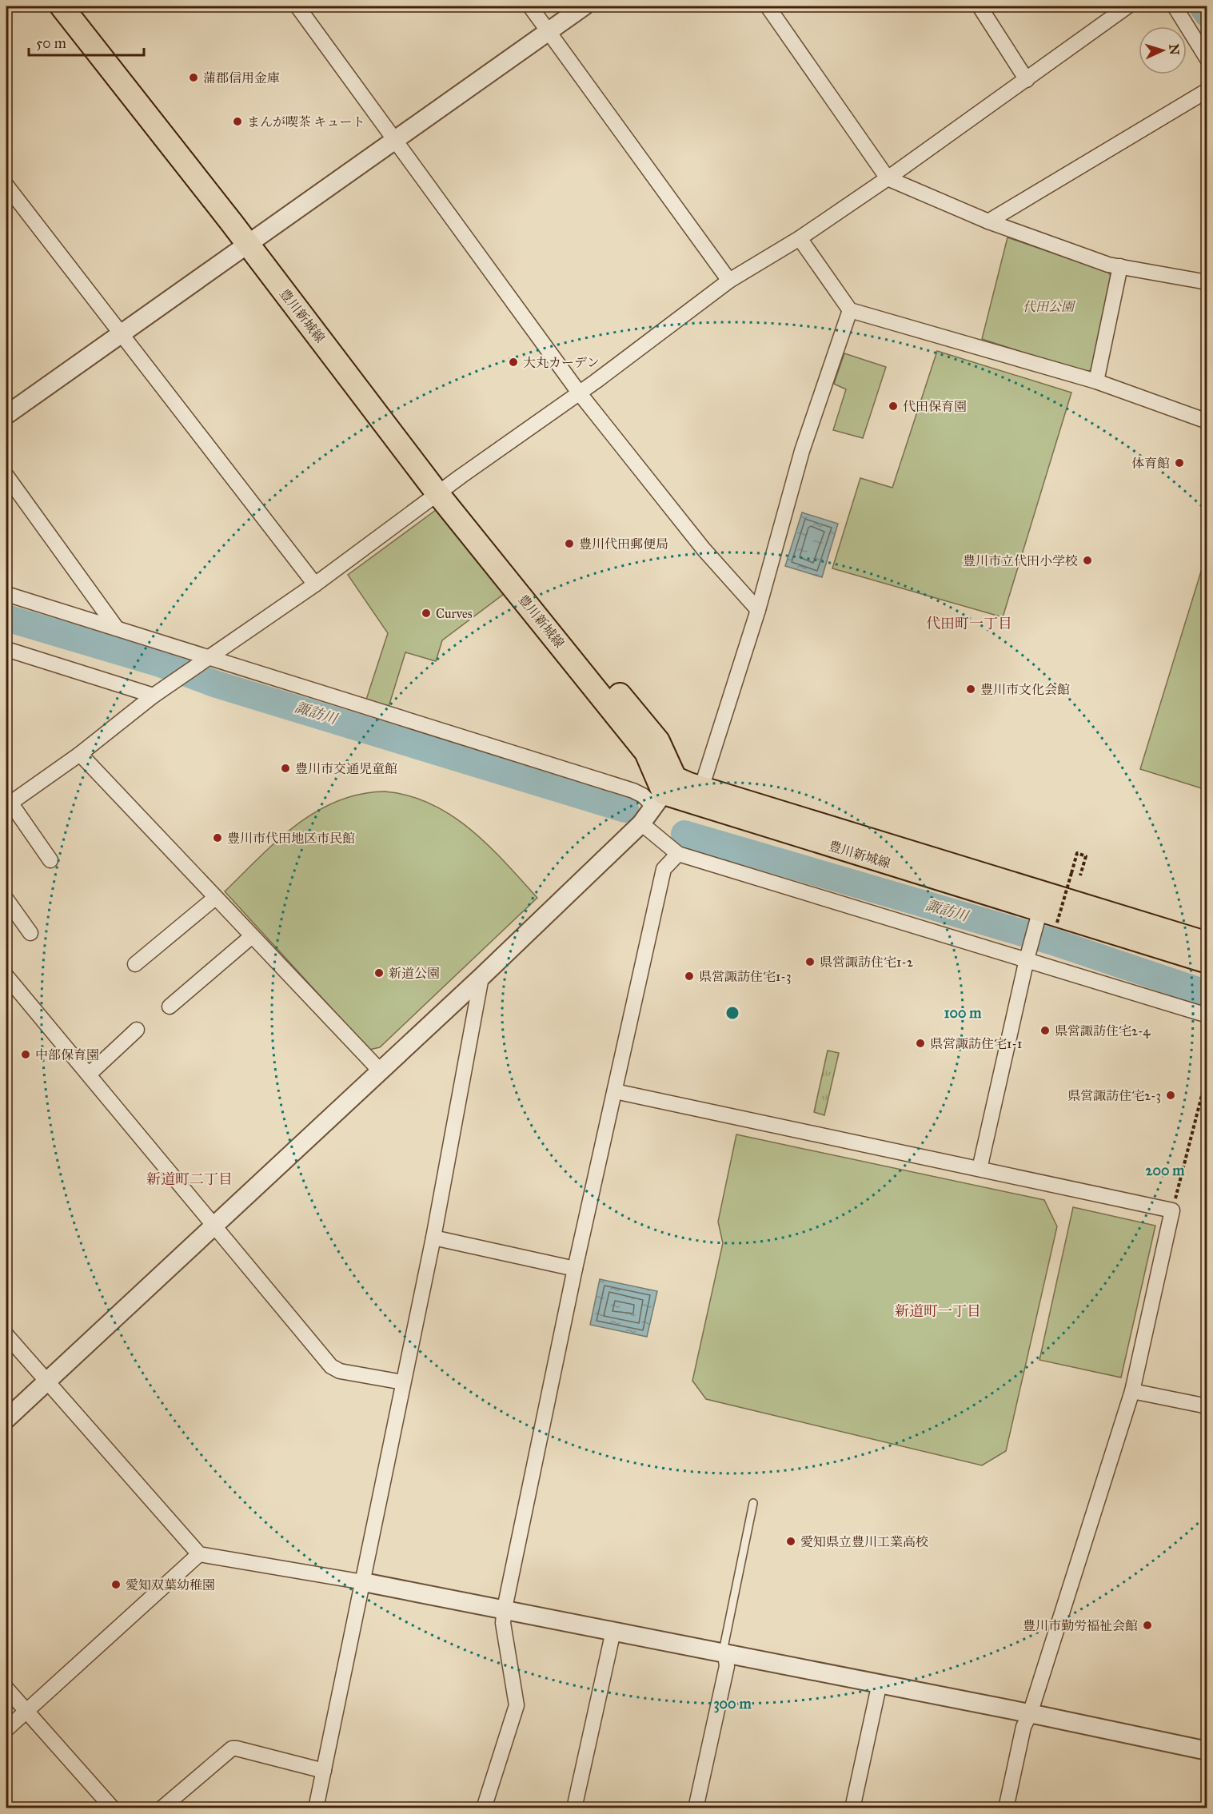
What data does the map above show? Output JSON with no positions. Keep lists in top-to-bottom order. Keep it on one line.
{"streets":{"main road":["豊川新城線"]},"districts":["代田町一丁目","新道町二丁目","新道町一丁目"],"water":["諏訪川"],"parks":["代田公園"],"places":["蒲郡信用金庫","まんが喫茶 キュート","大丸カーデン","代田保育園","体育館","豊川代田郵便局","豊川市立代田小学校","Curves","豊川市文化会館","豊川市交通児童館","豊川市代田地区市民館","県営諏訪住宅1-2","新道公園","県営諏訪住宅1-3","県営諏訪住宅2-4","県営諏訪住宅1-1","中部保育園","県営諏訪住宅2-3","愛知県立豊川工業高校","愛知双葉幼稚園","豊川市勤労福祉会館"],"scale_bar":"50 m","north":"right","rings":["100 m","200 m","300 m"]}
